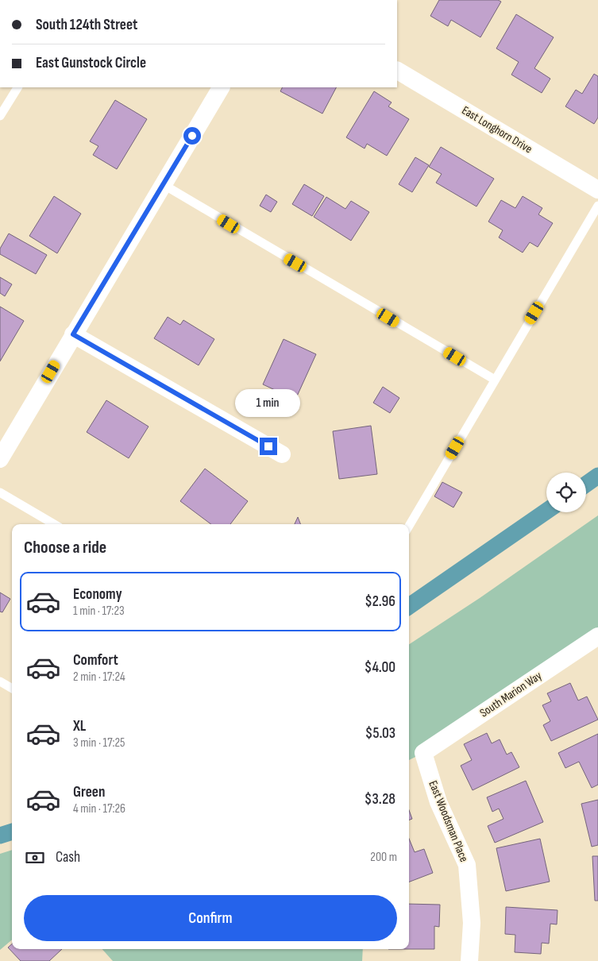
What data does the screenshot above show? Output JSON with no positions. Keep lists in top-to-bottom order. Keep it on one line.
{"streets":{"street":["East Longhorn Drive","South Marion Way","East Woodsman Place"]},"crossings":[["South Marion Way","East Woodsman Place"]],"page":{"banner":["South 124th Street","East Gunstock Circle"],"bubble":"1 min","heading":"Choose a ride","list":[{"name":"Economy","note":"1 min · 17:23","value":"$2.96"},{"name":"Comfort","note":"2 min · 17:24","value":"$4.00"},{"name":"XL","note":"3 min · 17:25","value":"$5.03"},{"name":"Green","note":"4 min · 17:26","value":"$3.28"}],"pay":["Cash","200 m"],"buttons":"Confirm"}}
